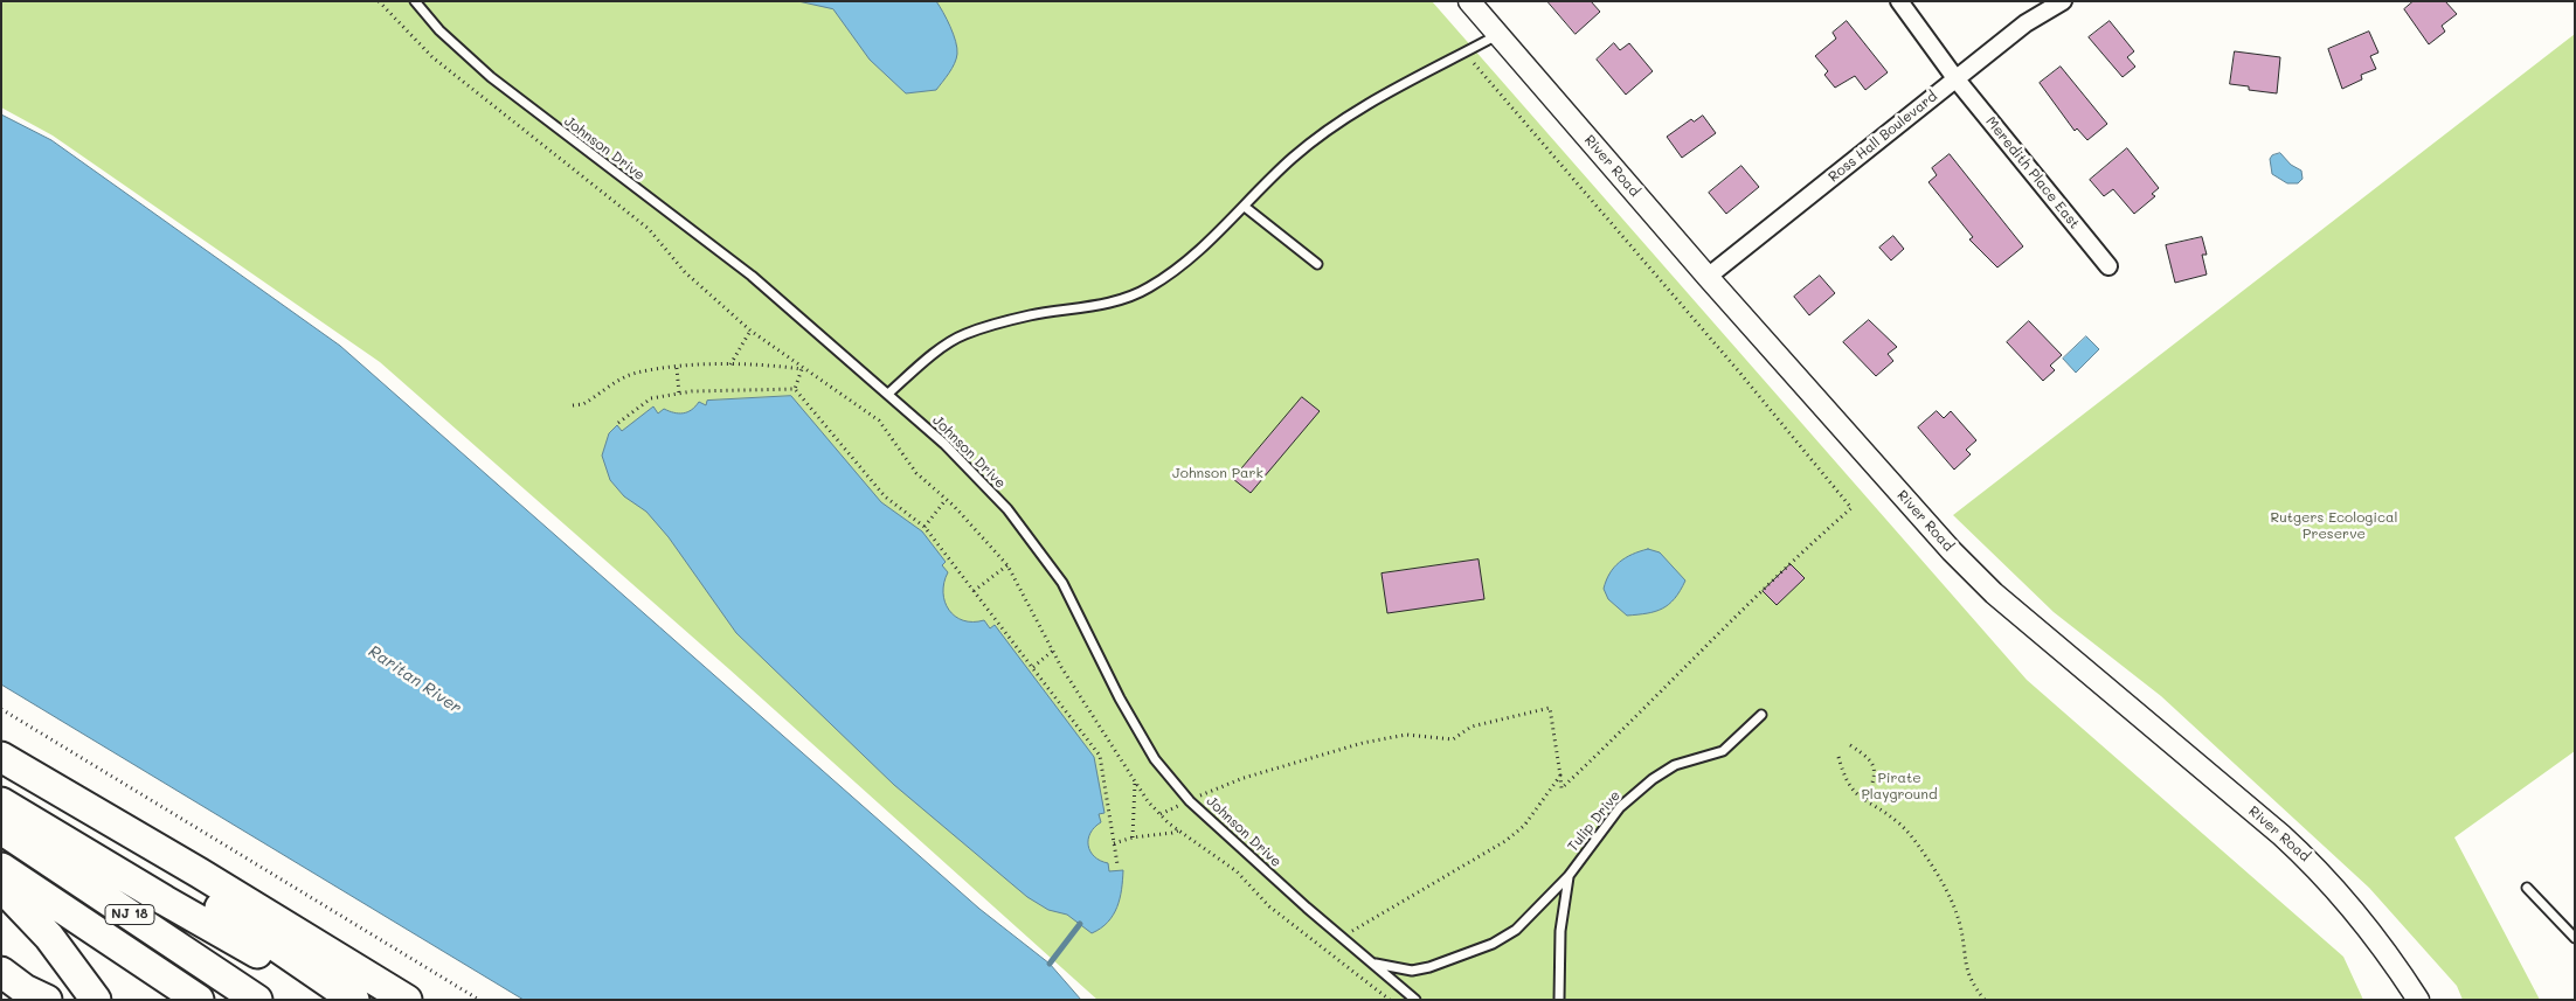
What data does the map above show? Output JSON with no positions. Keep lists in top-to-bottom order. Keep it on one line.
{"streets":{"highway":["NJ 18"],"street":["Ross Hall Boulevard","River Road","Meredith Place East"],"lane":["Johnson Drive","Tulip Drive"]},"crossings":[["Ross Hall Boulevard","River Road"],["Ross Hall Boulevard","Meredith Place East"],["Johnson Drive","Tulip Drive"]],"water":["Raritan River"],"parks":["Johnson Park","Rutgers Ecological Preserve","Pirate Playground"]}
